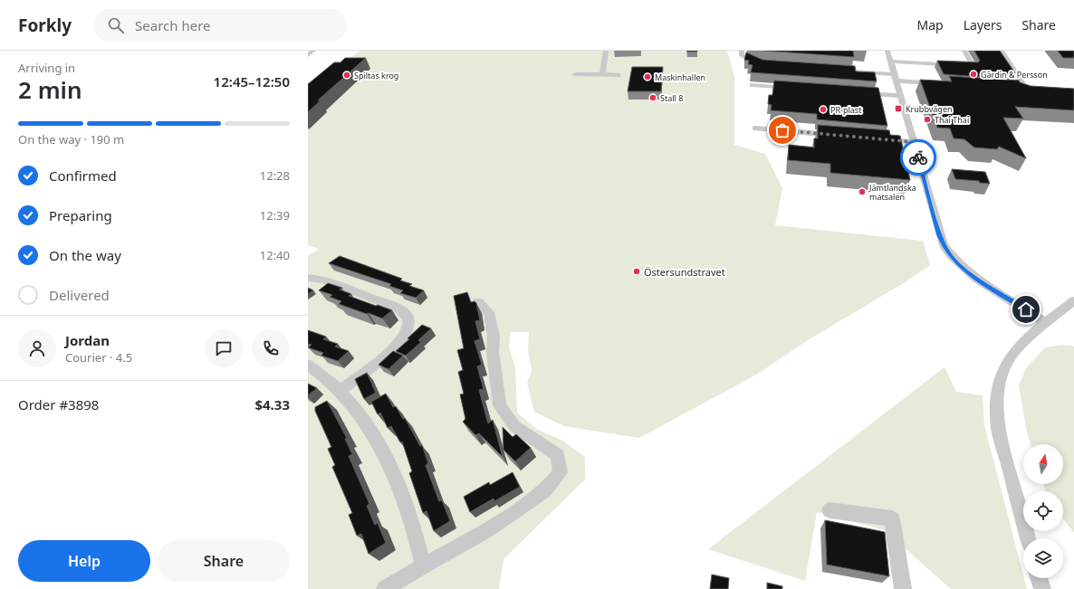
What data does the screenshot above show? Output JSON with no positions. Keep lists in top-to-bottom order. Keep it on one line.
{"places":{"other":["Gärdin & Persson","Spiltas krog","Maskinhallen","Stall 8","PR-plast","Thai Thai","Jämtlandska matsalen","Östersundstravet"],"transit":["Krubbvägen"]},"north":"top","page":{"header":"Forkly","search":"Search here","nav":["Map","Layers","Share"],"heading":["2 min","Arriving in","12:45–12:50"],"panel":["Jordan","Courier · 4.5","Order #3898","$4.33"],"bar":"On the way · 190 m","list":[["Confirmed","12:28"],["Preparing","12:39"],["On the way","12:40"],"Delivered"],"buttons":["Help","Share"]}}
